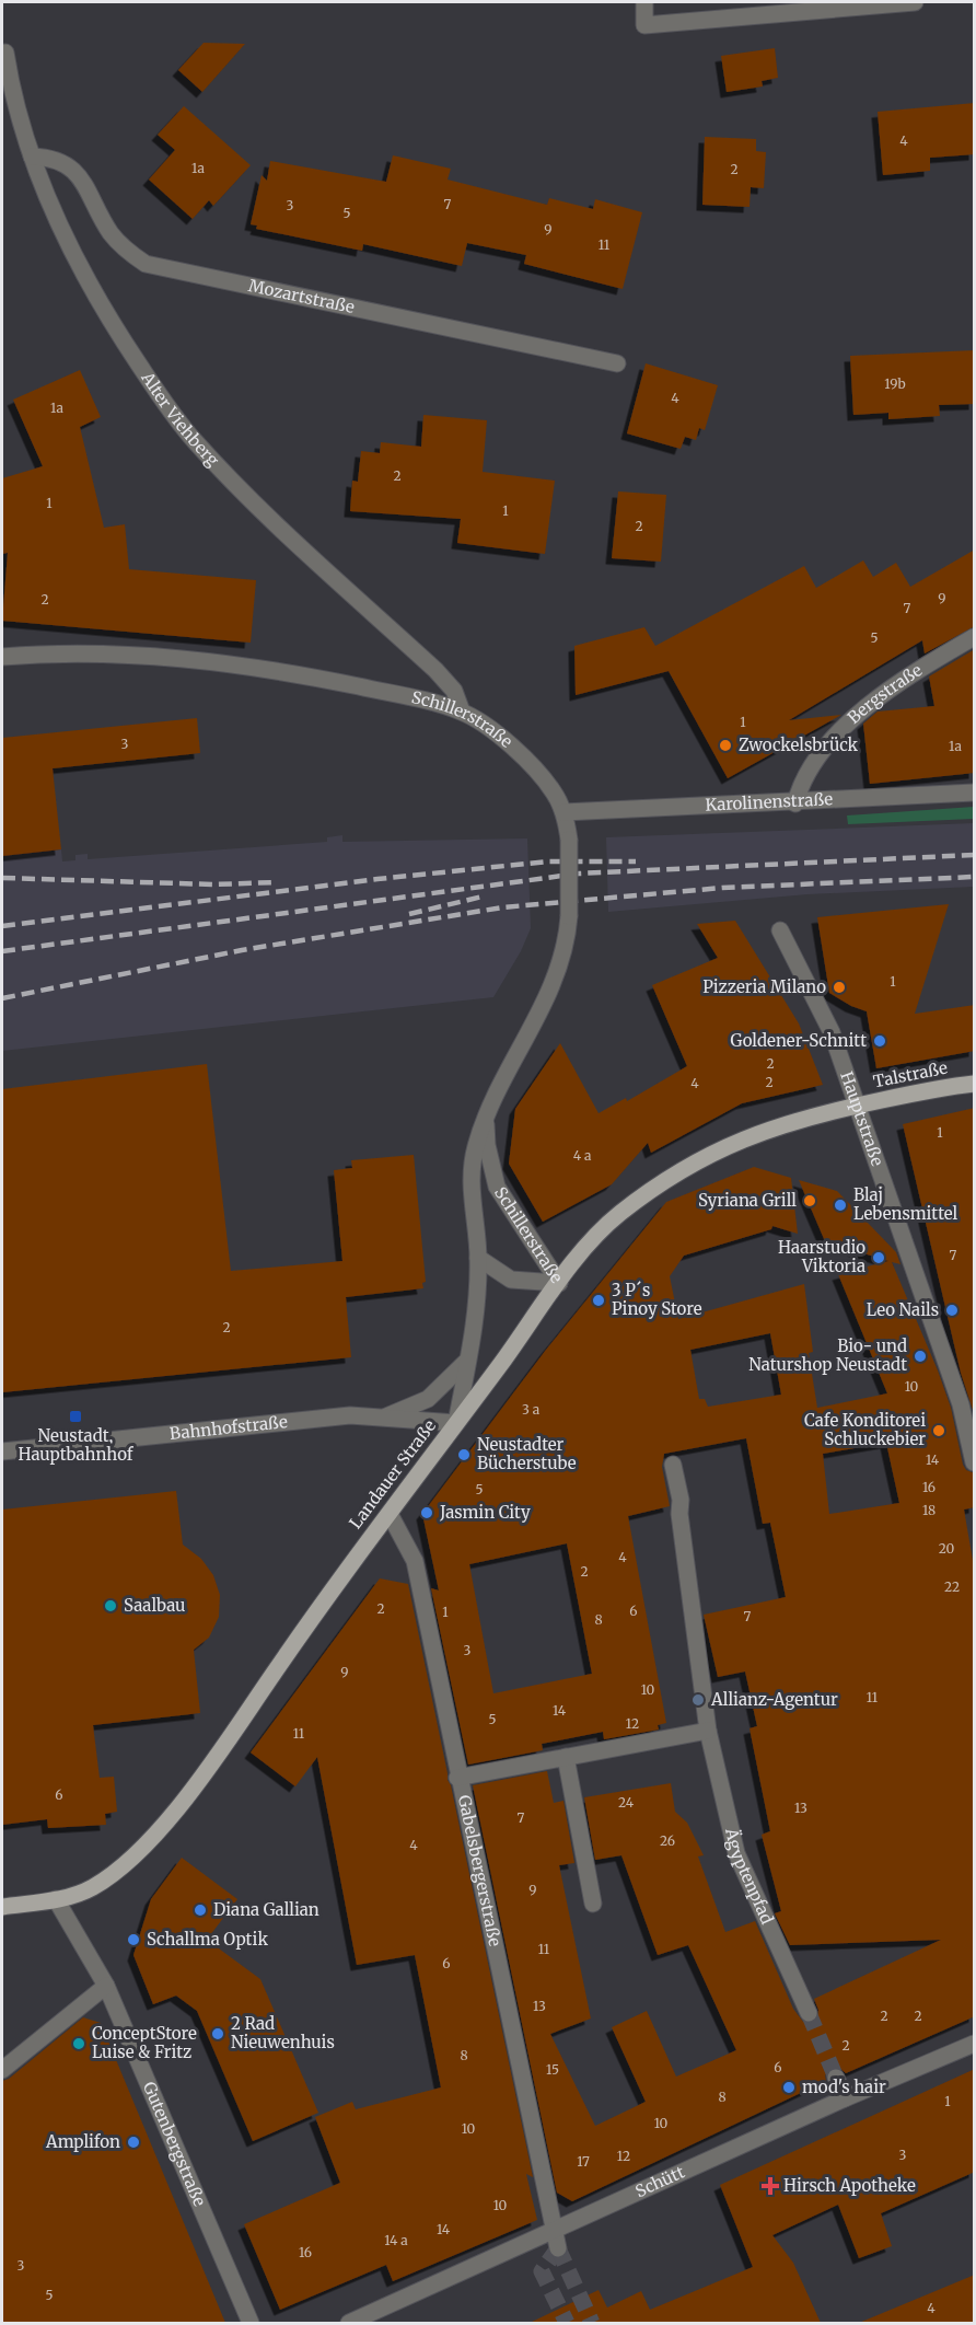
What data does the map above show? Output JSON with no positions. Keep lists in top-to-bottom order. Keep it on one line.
{"streets":{"main road":["Talstraße","Landauer Straße"],"street":["Mozartstraße","Alter Viehberg","Bergstraße","Schillerstraße","Karolinenstraße","Hauptstraße","Bahnhofstraße","Gabelsbergerstraße","Ägyptenpfad","Gutenbergstraße","Schütt"]},"crossings":[["Mozartstraße","Alter Viehberg"],["Alter Viehberg","Schillerstraße"],["Bergstraße","Karolinenstraße"],["Schillerstraße","Karolinenstraße"],["Schillerstraße","Landauer Straße"],["Talstraße","Hauptstraße"],["Talstraße","Landauer Straße"],["Hauptstraße","Landauer Straße"],["Bahnhofstraße","Landauer Straße"],["Landauer Straße","Gabelsbergerstraße"],["Landauer Straße","Gutenbergstraße"],["Gabelsbergerstraße","Schütt"]],"places":{"other":["Zwockelsbrück","Pizzeria Milano","Goldener-Schnitt","Syriana Grill","Blaj Lebensmittel","Haarstudio Viktoria","3 P´s Pinoy Store","Leo Nails","Bio- und Naturshop Neustadt","Cafe Konditorei Schluckebier","Neustadter Bücherstube","Jasmin City","Saalbau","Allianz-Agentur","Diana Gallian","Schallma Optik","2 Rad Nieuwenhuis","ConceptStore Luise & Fritz","mod's hair","Amplifon"],"transit":["Neustadt, Hauptbahnhof"],"health":["Hirsch Apotheke"]},"house_numbers":["4","1a","2","7","3","5","9","11","19b","4","1a","2","1","1","2","9","2","7","5","1","3","1a","1","2","2","4","1","4 a","7","2","10","3 a","14","16","5","18","20","4","2","22","2","6","1","7","8","3","9","10","11","14","5","12","11","6","24","13","7","26","4","9","11","6","13","2","2","2","8","6","15","8","1","10","10","3","12","17","10","14","14 a","16","3","5","4"]}
